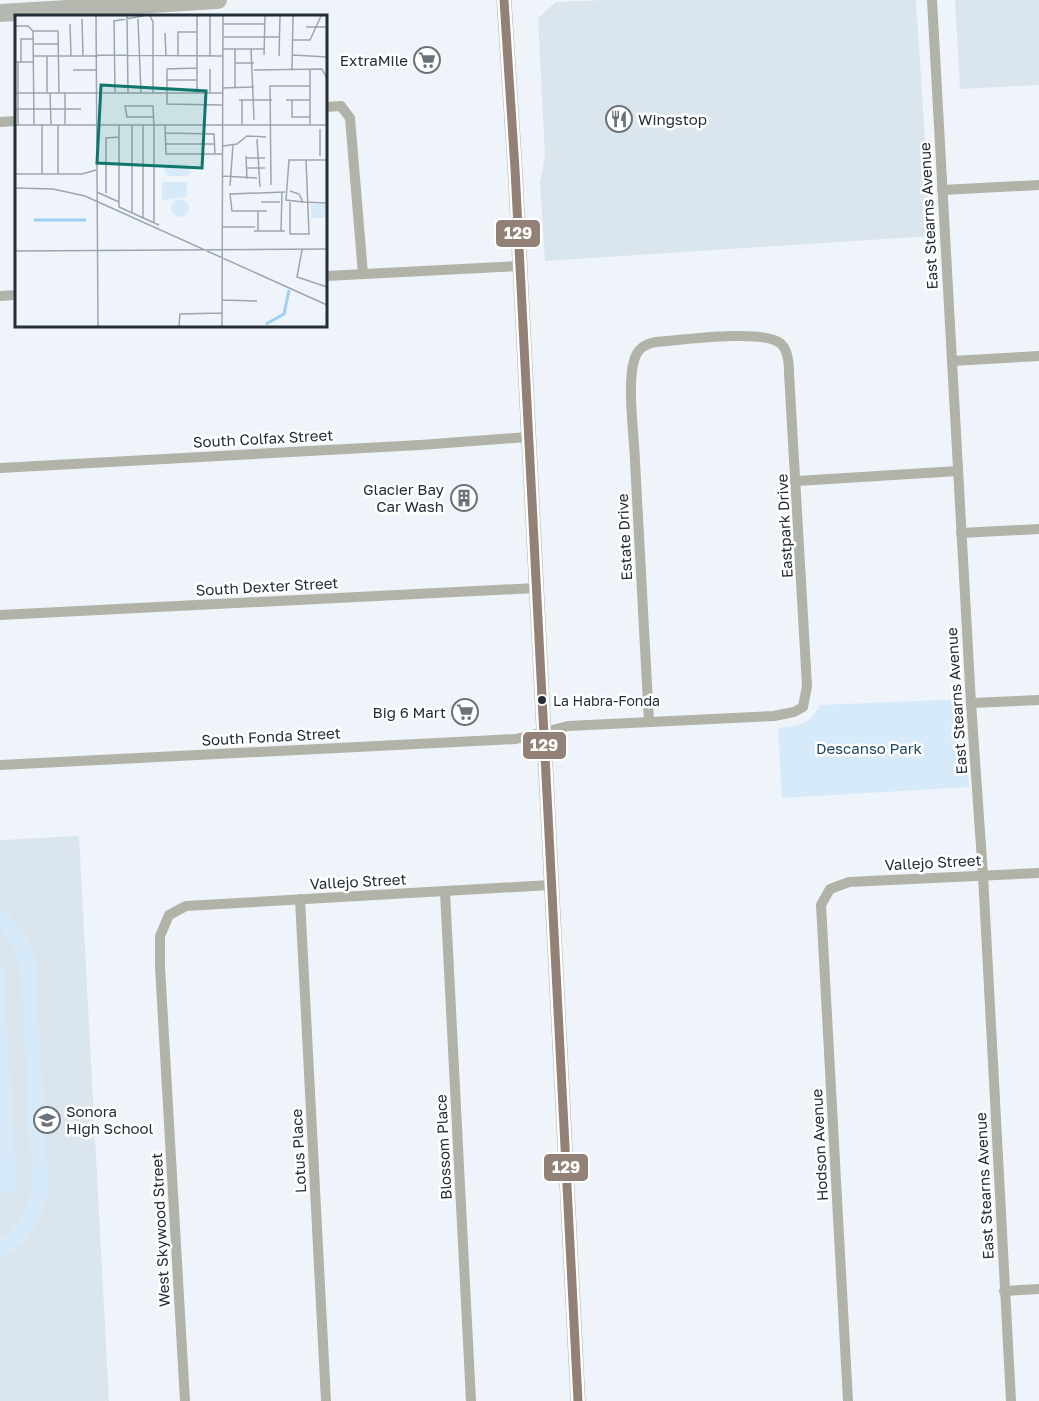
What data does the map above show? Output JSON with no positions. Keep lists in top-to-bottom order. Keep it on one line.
{"streets":{"street":["East Stearns Avenue","South Colfax Street","Eastpark Drive","Estate Drive","South Dexter Street","South Fonda Street","Vallejo Street","Hodson Avenue","Blossom Place","Lotus Place","West Skywood Street"]},"crossings":[["East Stearns Avenue","Vallejo Street"],["Eastpark Drive","Estate Drive"],["Eastpark Drive","South Fonda Street"],["Estate Drive","South Fonda Street"],["Vallejo Street","Hodson Avenue"],["Vallejo Street","Blossom Place"],["Vallejo Street","Lotus Place"],["Vallejo Street","West Skywood Street"]],"parks":["Descanso Park"],"places":{"supermarket":["ExtraMile","Big 6 Mart"],"restaurant":["Wingstop"],"building":["Glacier Bay Car Wash"],"other":["La Habra-Fonda"],"school or university":["Sonora High School"]},"lines":["transit line 129"]}
